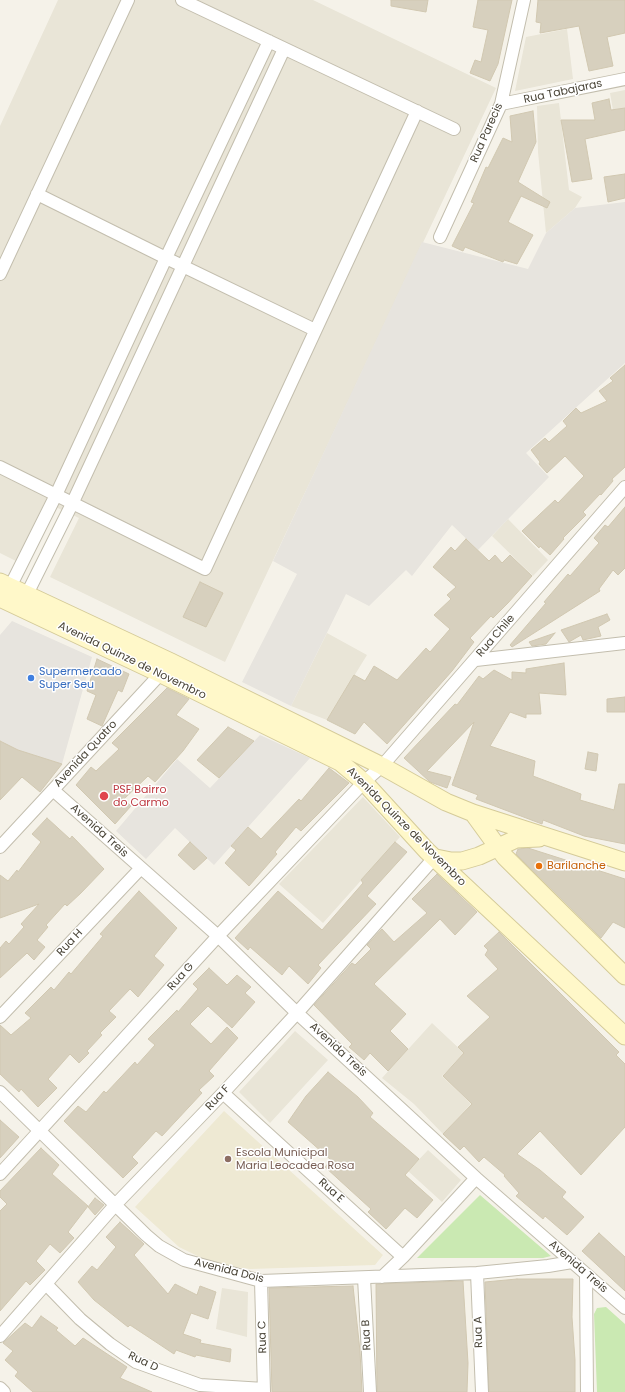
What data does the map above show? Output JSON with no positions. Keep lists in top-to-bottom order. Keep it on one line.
{"streets":{"main road":["Avenida Quinze de Novembro"],"street":["Rua Tabajaras","Rua Parecis","Rua Chile","Avenida Quatro","Avenida Treis","Rua H","Rua G","Rua F","Rua E","Avenida Dois","Rua A","Rua B","Rua C","Rua D"]},"crossings":[["Rua Tabajaras","Rua Parecis"],["Rua Chile","Avenida Quinze de Novembro"],["Rua Chile","Rua G"],["Avenida Quinze de Novembro","Avenida Quatro"],["Avenida Quinze de Novembro","Rua G"],["Avenida Quinze de Novembro","Rua F"],["Avenida Quatro","Avenida Treis"],["Avenida Treis","Rua H"],["Avenida Treis","Rua G"],["Avenida Treis","Rua F"],["Avenida Treis","Avenida Dois"],["Rua G","Avenida Dois"],["Rua F","Rua E"],["Rua F","Avenida Dois"],["Rua F","Rua D"],["Avenida Dois","Rua A"],["Avenida Dois","Rua B"],["Avenida Dois","Rua C"],["Rua C","Rua D"]],"places":["Supermercado Super Seu","PSF Bairro do Carmo","Barilanche","Escola Municipal Maria Leocadea Rosa"]}
